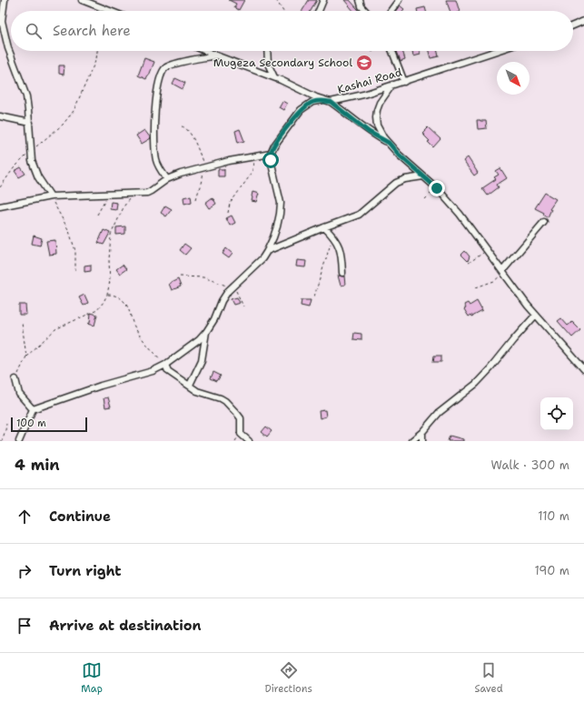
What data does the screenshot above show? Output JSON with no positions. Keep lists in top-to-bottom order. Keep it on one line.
{"streets":{"street":["Kashai Road"]},"places":{"school or university":["Mugeza Secondary School"]},"scale_bar":"100 m","north":"bottom right","page":{"search":"Search here","scale":"100 m","heading":["4 min","Walk · 300 m"],"list":[["Continue","110 m"],["Turn right","190 m"],"Arrive at destination"],"nav":["Map","Directions","Saved"]}}
